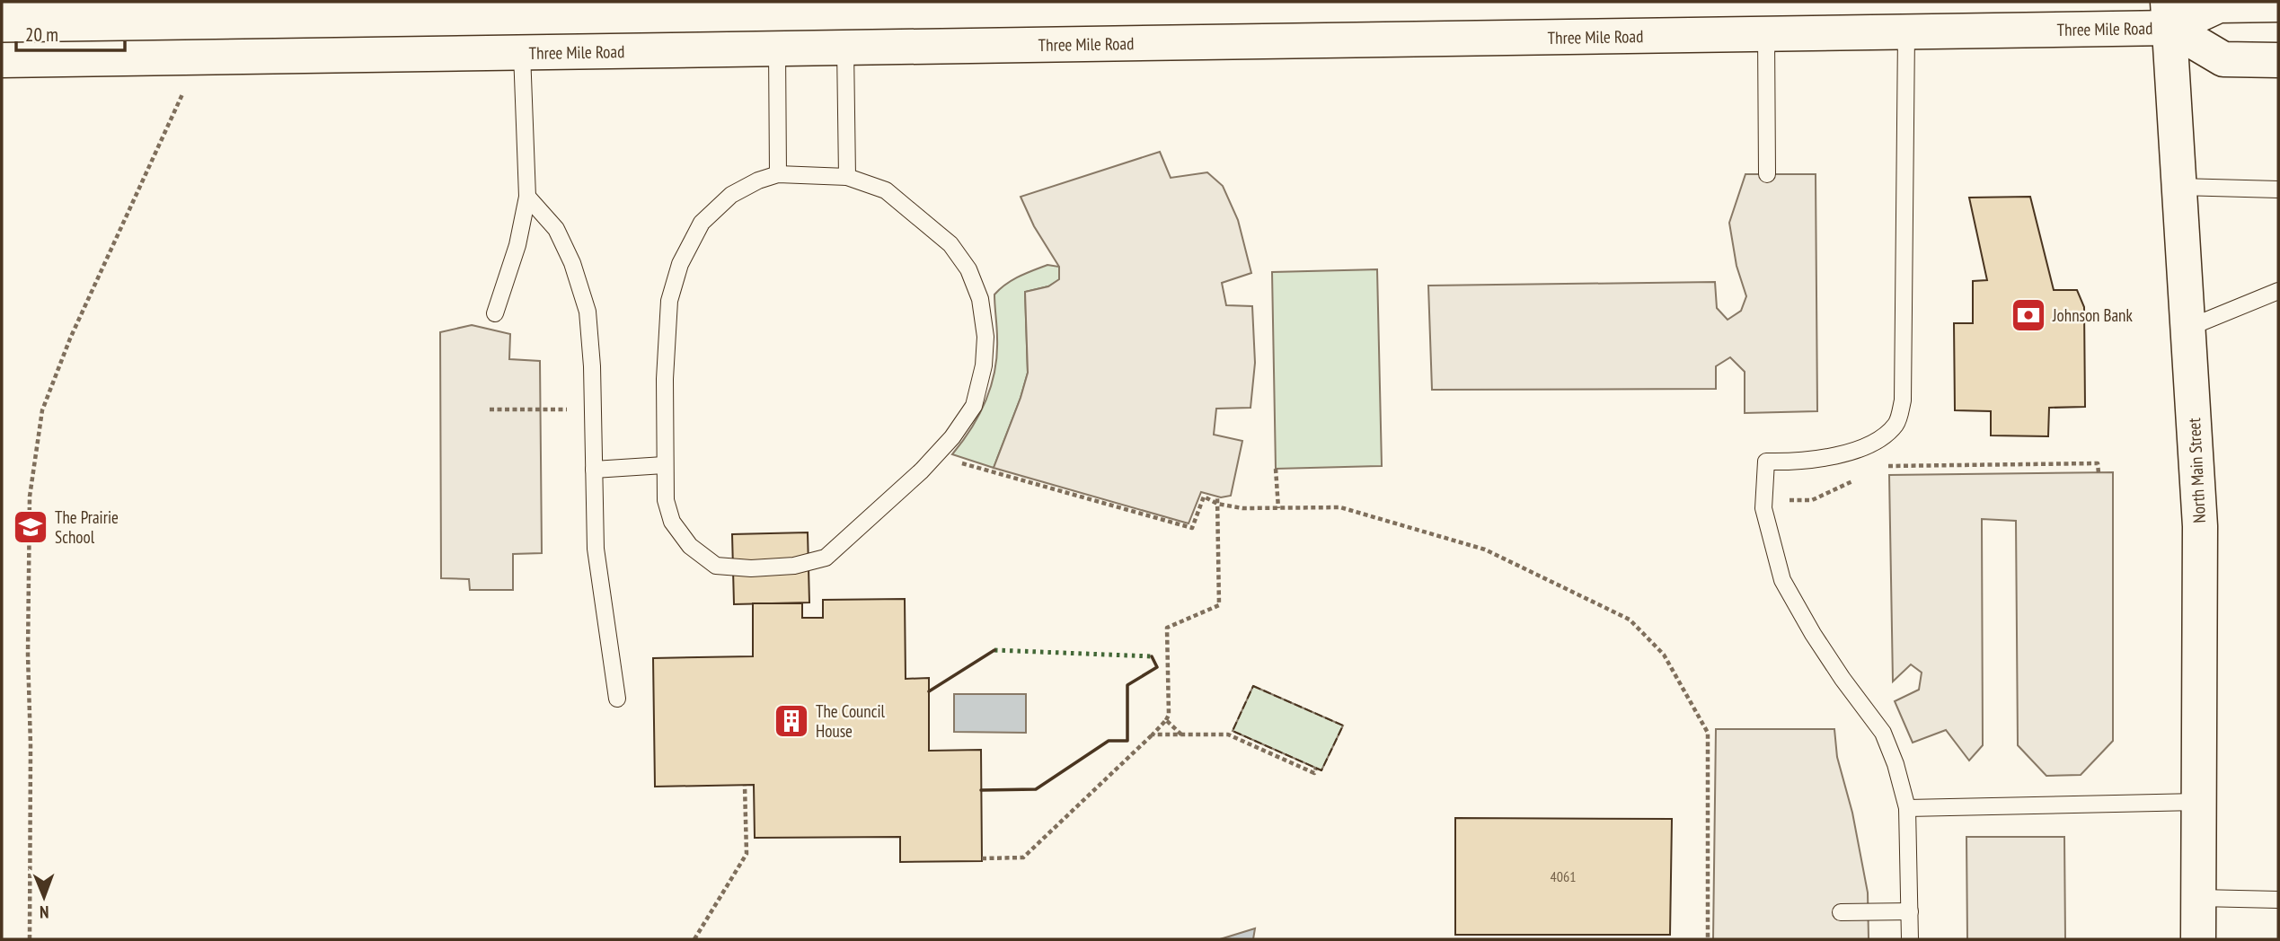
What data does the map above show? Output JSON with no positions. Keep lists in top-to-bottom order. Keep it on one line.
{"streets":{"street":["Three Mile Road","North Main Street"]},"crossings":[["Three Mile Road","North Main Street"]],"places":{"bank":["Johnson Bank"],"school or university":["The Prairie School"],"building":["The Council House"]},"house_numbers":["4061"],"scale_bar":"20 m","north":"bottom"}
